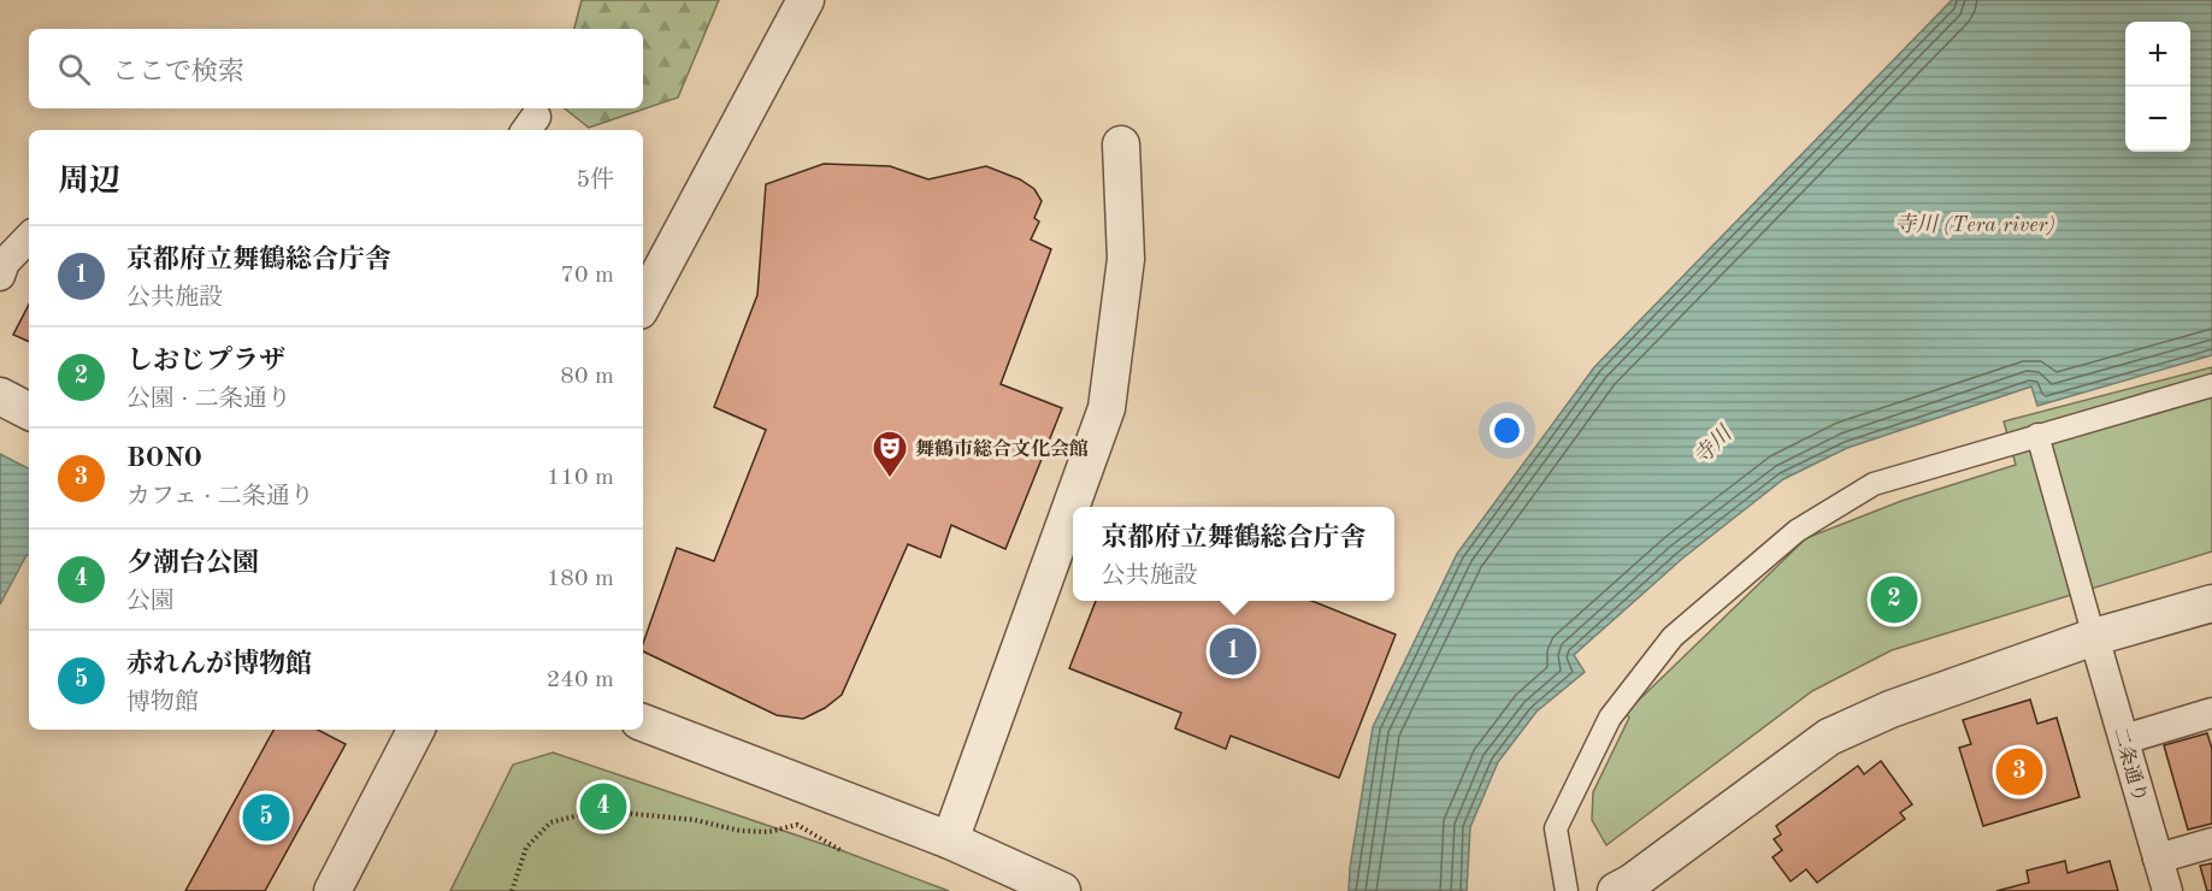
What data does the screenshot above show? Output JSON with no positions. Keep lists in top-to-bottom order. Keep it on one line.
{"streets":{"street":["二条通り"]},"water":["寺川 (Tera river)","寺川"],"places":{"theatre":["舞鶴市総合文化会館"]},"page":{"map_buttons":["+","−"],"search":"ここで検索","heading":["周辺","5件"],"list":[{"mark":"1","name":"京都府立舞鶴総合庁舎","note":"公共施設","value":"70 m"},{"mark":"2","name":"しおじプラザ","note":"公園 · 二条通り","value":"80 m"},{"mark":"3","name":"BONO","note":"カフェ · 二条通り","value":"110 m"},{"mark":"4","name":"夕潮台公園","note":"公園","value":"180 m"},{"mark":"5","name":"赤れんが博物館","note":"博物館","value":"240 m"}],"popup":["京都府立舞鶴総合庁舎","公共施設"],"pins":["2","1","3","4","5"]}}
